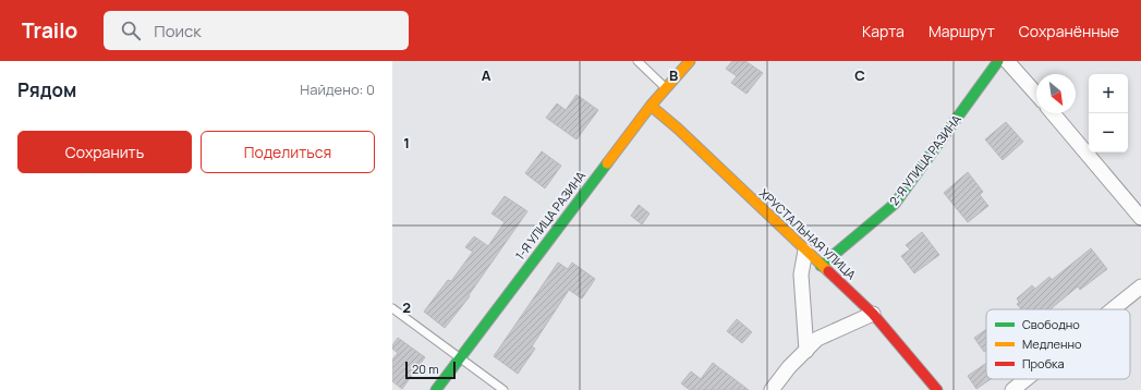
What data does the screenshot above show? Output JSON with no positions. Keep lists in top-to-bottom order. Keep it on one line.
{"streets":{"street":["2-Я УЛИЦА РАЗИНА","1-Я УЛИЦА РАЗИНА","ХРУСТАЛЬНАЯ УЛИЦА"]},"crossings":[["2-Я УЛИЦА РАЗИНА","ХРУСТАЛЬНАЯ УЛИЦА"],["1-Я УЛИЦА РАЗИНА","ХРУСТАЛЬНАЯ УЛИЦА"]],"legend":["Свободно","Медленно","Пробка"],"scale_bar":"20 m","north":"bottom right","page":{"header":"Trailo","search":"Поиск","nav":["Карта","Маршрут","Сохранённые"],"heading":["Рядом","Найдено: 0"],"map_buttons":["+","−"],"buttons":["Сохранить","Поделиться"],"scale":"20 m"},"grid":{"columns":["A","B","C"],"rows":["1","2"]}}
